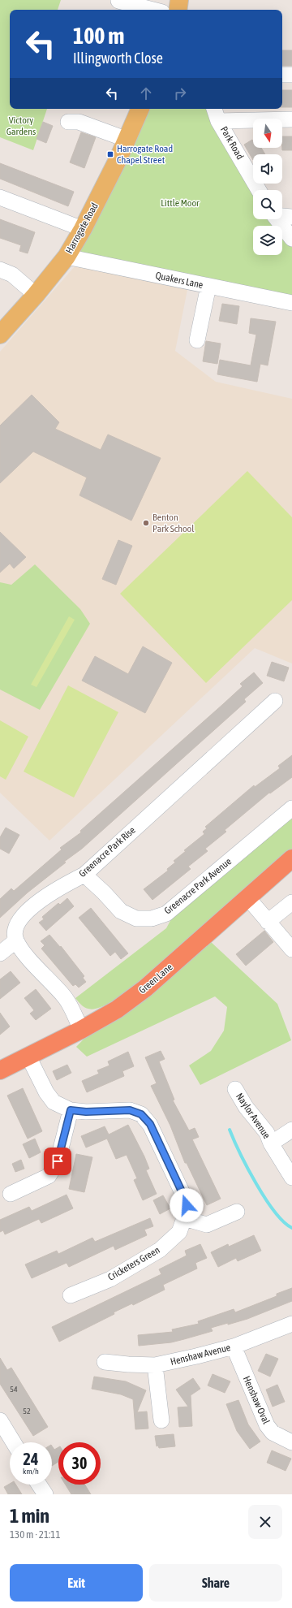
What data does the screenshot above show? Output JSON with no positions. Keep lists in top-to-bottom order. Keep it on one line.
{"streets":{"highway":["Green Lane"],"main road":["Harrogate Road"],"street":["Park Road","Quakers Lane","Greenacre Park Rise","Greenacre Park Avenue","Naylor Avenue","Cricketers Green","Henshaw Avenue","Henshaw Oval"]},"crossings":[["Harrogate Road","Quakers Lane"],["Greenacre Park Rise","Greenacre Park Avenue"],["Green Lane","Cricketers Green"],["Henshaw Avenue","Henshaw Oval"]],"parks":["Victory Gardens","Little Moor"],"places":{"transit":["Harrogate Road Chapel Street"],"other":["Benton Park School"]},"house_numbers":["54","52"],"north":"bottom","page":{"turn":["100 m","Illingworth Close"],"speed":"24 km/h","limit":"30","heading":["1 min","130 m · 21:11"],"buttons":["Exit","Share"]}}
